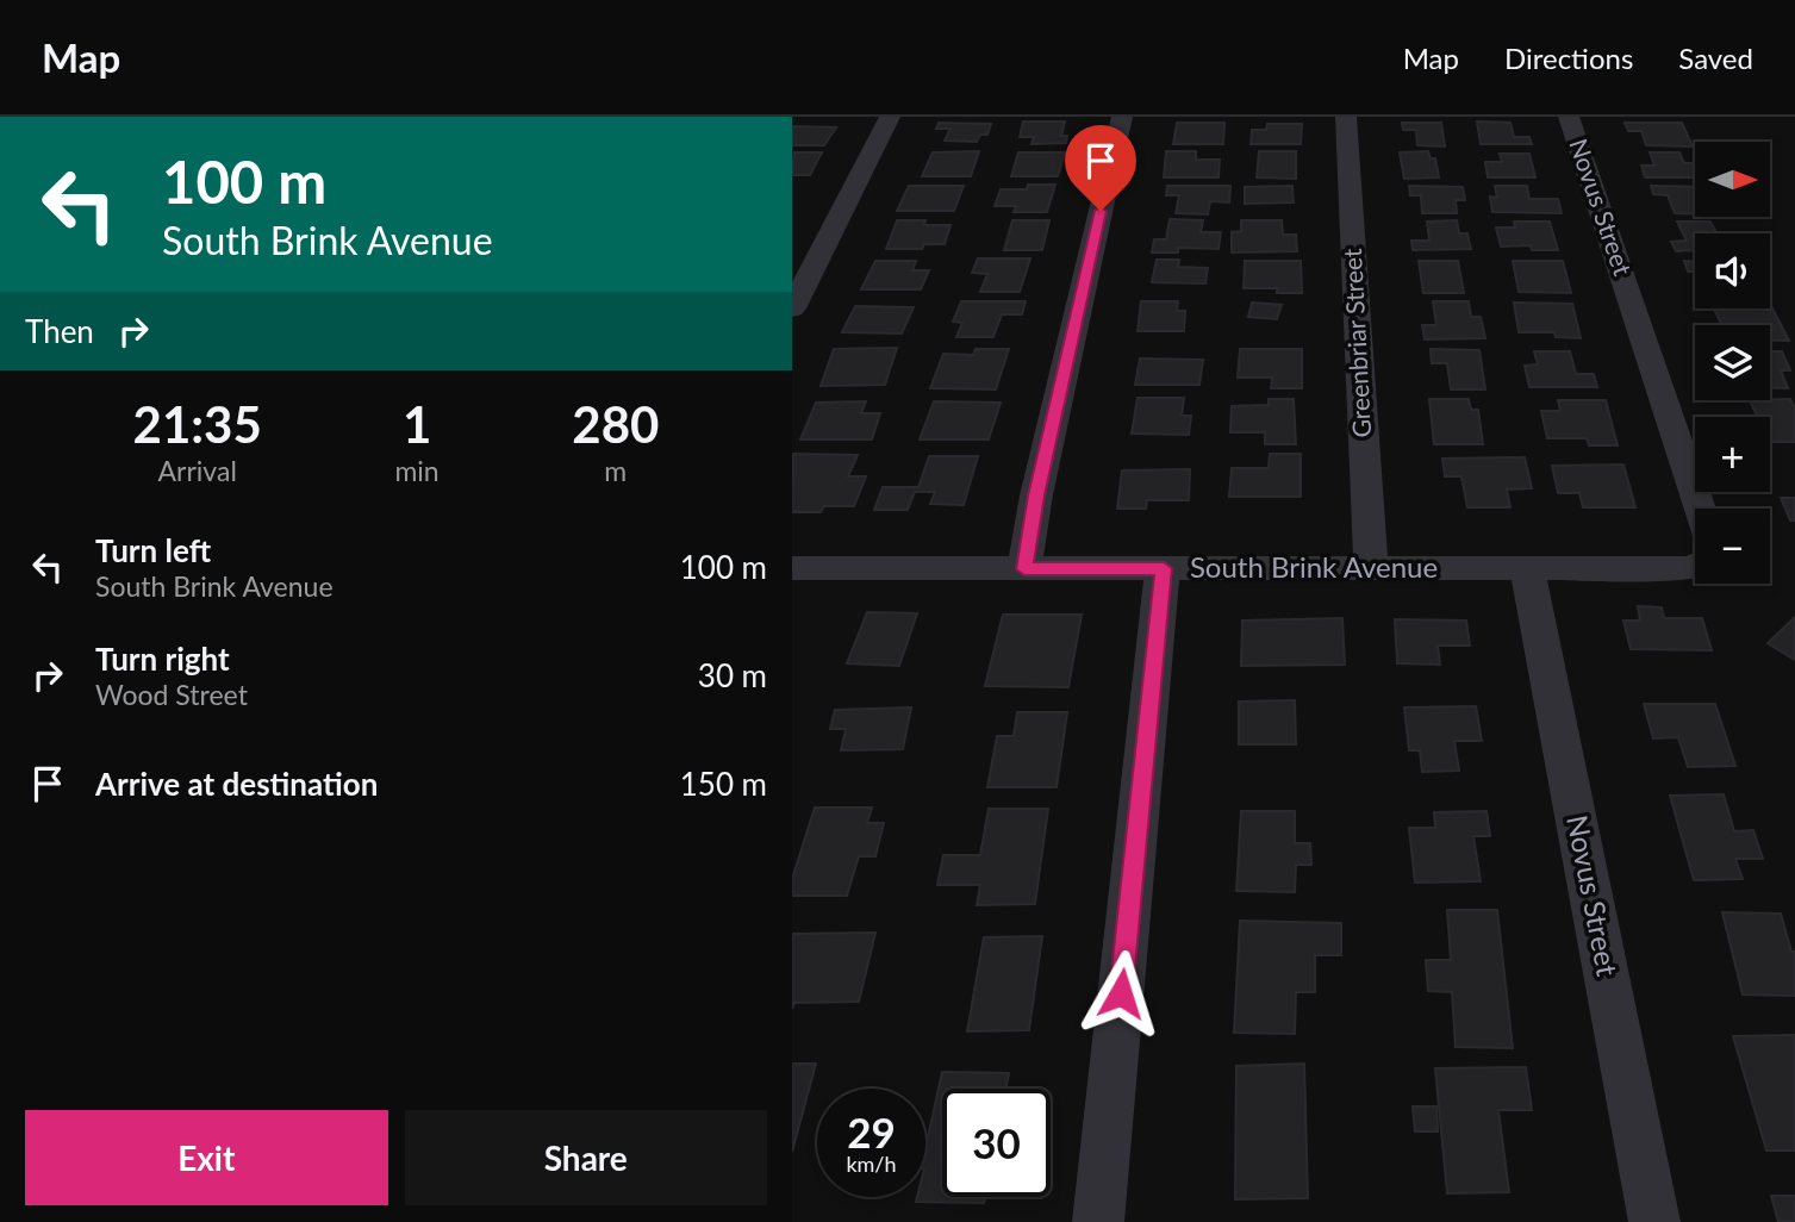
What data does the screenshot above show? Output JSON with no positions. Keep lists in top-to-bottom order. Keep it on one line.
{"streets":{"street":["Novus Street","Greenbriar Street","South Brink Avenue"]},"crossings":[["Novus Street","South Brink Avenue"],["Greenbriar Street","South Brink Avenue"]],"north":"right","page":{"header":"Map","nav":["Map","Directions","Saved"],"turn":["100 m","South Brink Avenue"],"map_buttons":["+","−"],"then":"Then","eta":["21:35","Arrival","1","min","280","m"],"list":[{"name":"Turn left","note":"South Brink Avenue","value":"100 m"},{"name":"Turn right","note":"Wood Street","value":"30 m"},{"name":"Arrive at destination","value":"150 m"}],"speed":"29 km/h","limit":"30","buttons":["Exit","Share"]}}
